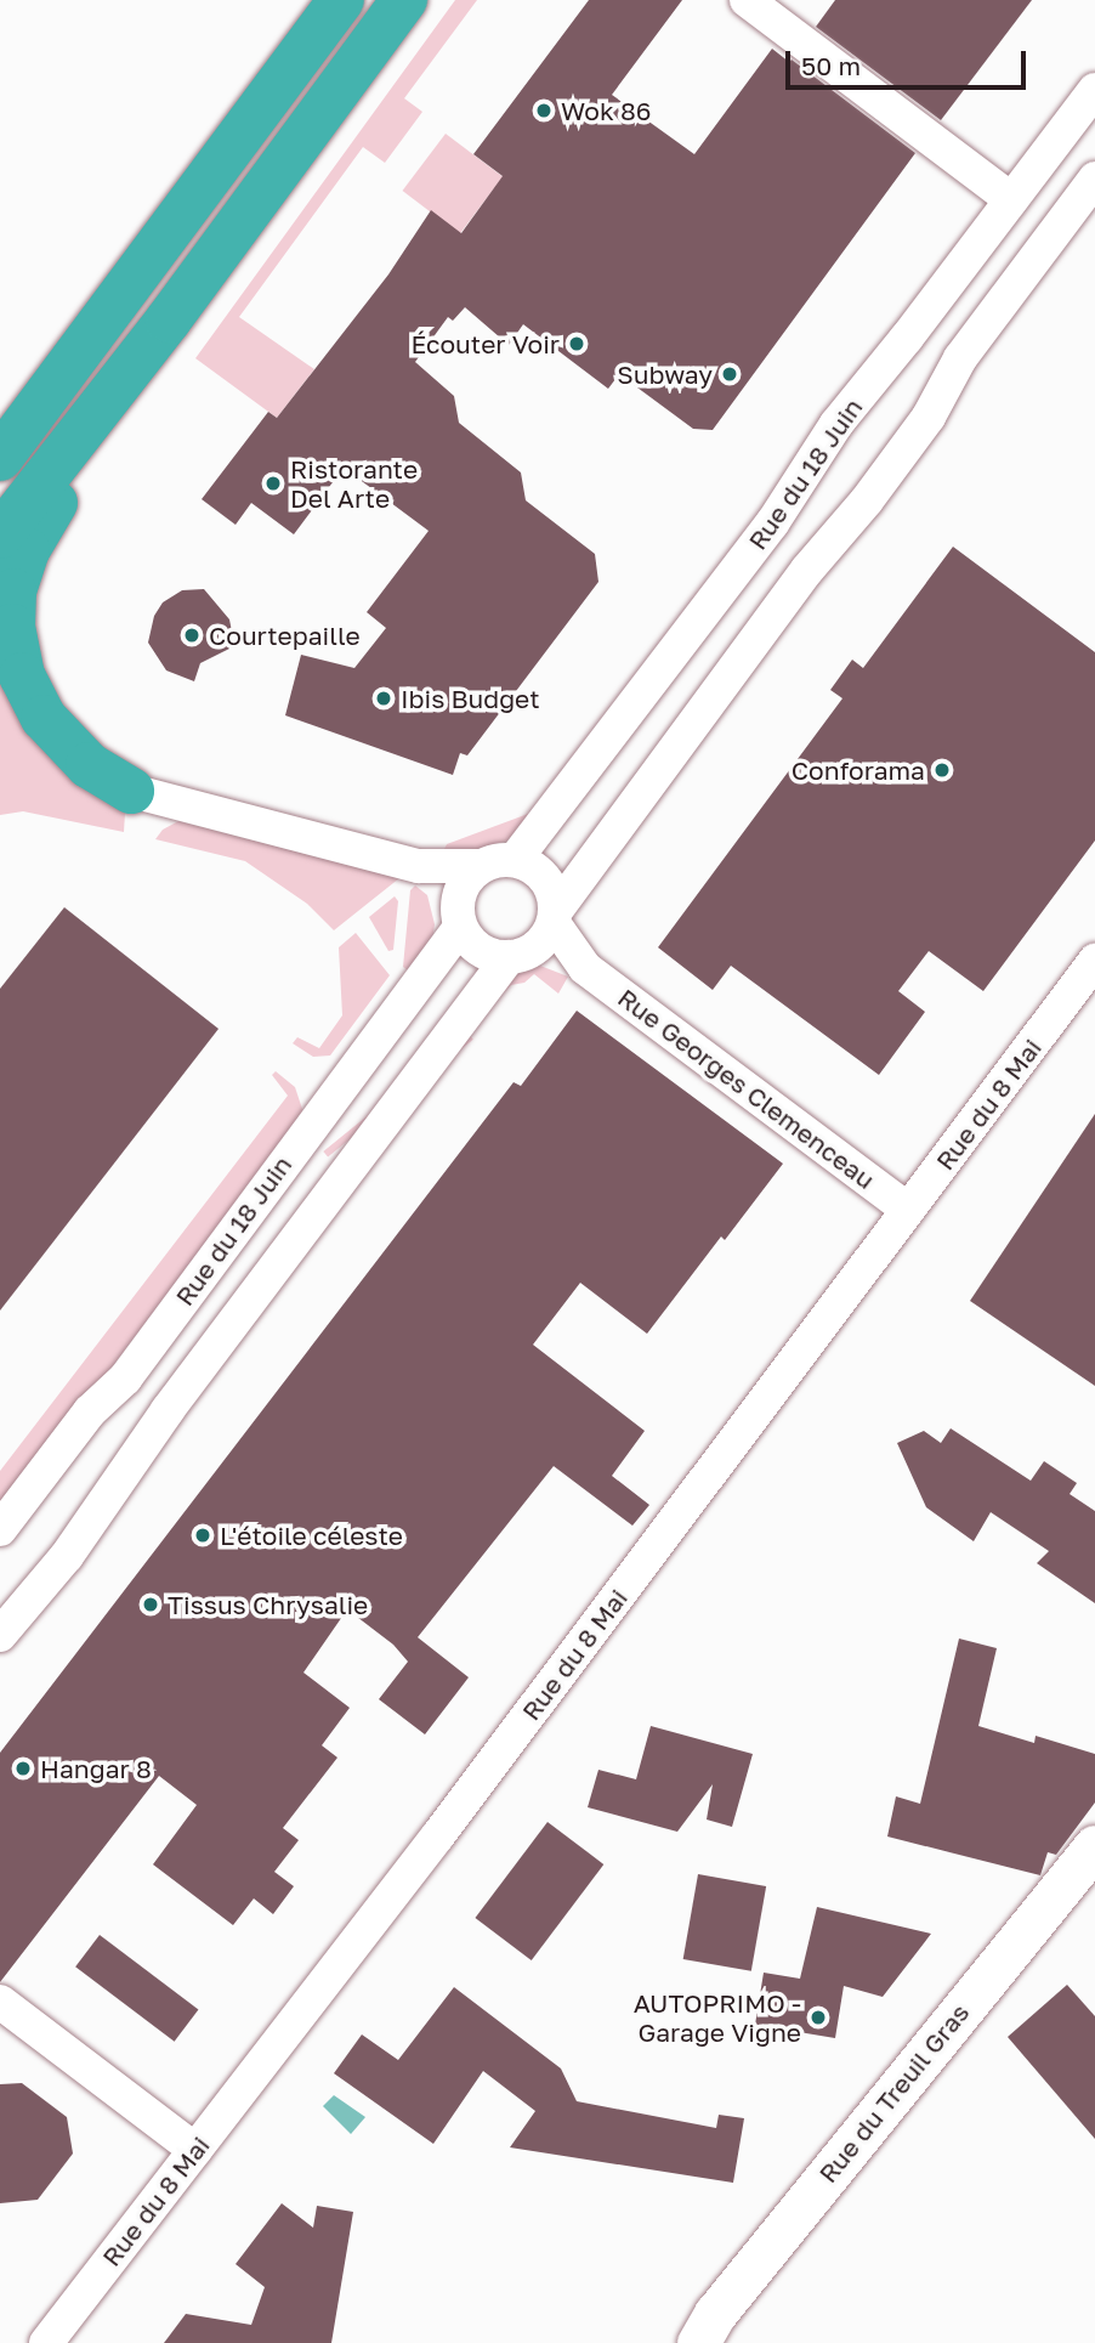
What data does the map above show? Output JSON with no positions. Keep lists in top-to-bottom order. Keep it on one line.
{"streets":{"street":["Rue du 18 Juin","Rue Georges Clemenceau","Rue du 8 Mai","Rue du Treuil Gras"]},"crossings":[["Rue Georges Clemenceau","Rue du 8 Mai"]],"places":["Wok 86","Écouter Voir","Subway","Ristorante Del Arte","Courtepaille","Ibis Budget","Conforama","L'étoile céleste","Tissus Chrysalie","Hangar 8","AUTOPRIMO - Garage Vigne"],"scale_bar":"50 m"}
